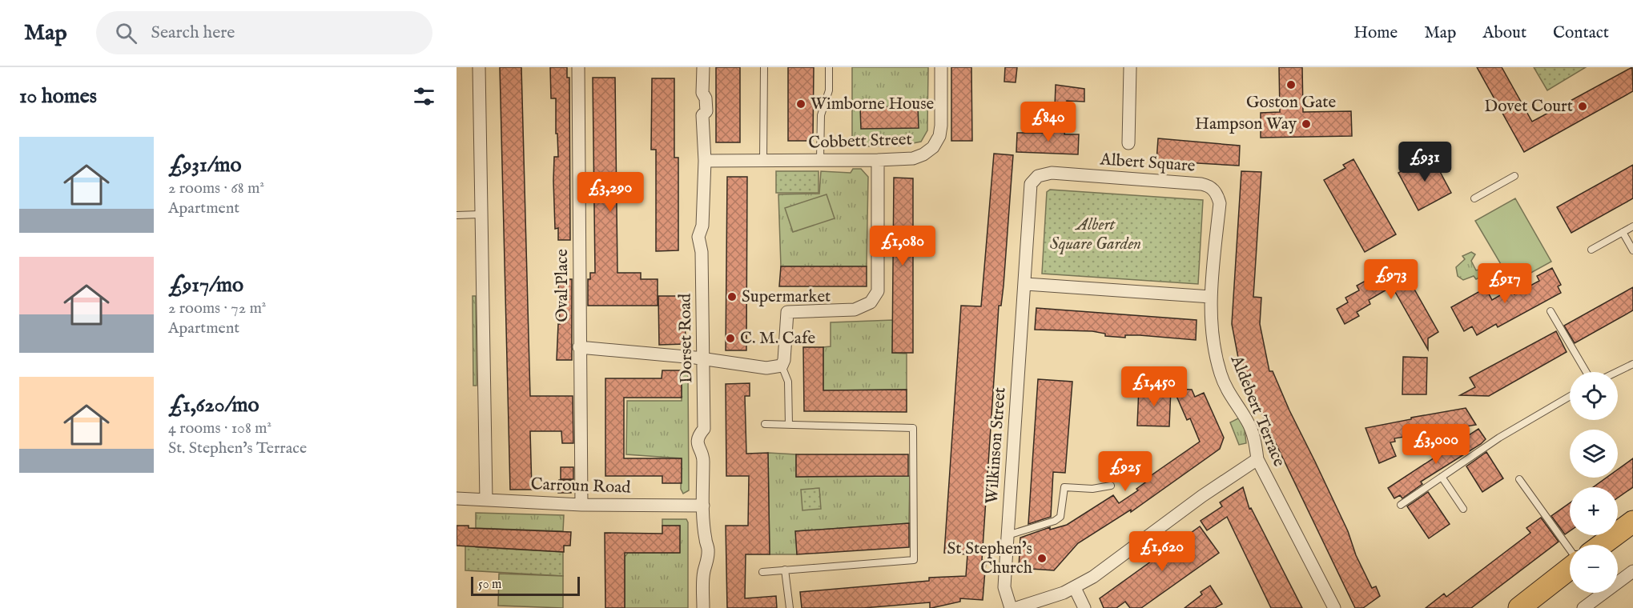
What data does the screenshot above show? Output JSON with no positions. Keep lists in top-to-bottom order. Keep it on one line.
{"streets":{"street":["Cobbett Street","Albert Square","Oval Place","Dorset Road","Aldebert Terrace","Wilkinson Street","Carroun Road"]},"crossings":[["Cobbett Street","Dorset Road"],["Albert Square","Aldebert Terrace"],["Albert Square","Wilkinson Street"],["Oval Place","Carroun Road"],["Dorset Road","Carroun Road"]],"parks":["Albert Square Garden"],"places":["Goston Gate","Wimborne House","Dovet Court","Hampson Way","Supermarket","C. M. Cafe","St Stephen's Church"],"scale_bar":"50 m","page":{"header":"Map","search":"Search here","nav":["Home","Map","About","Contact"],"heading":"10 homes","price":["£840","£931","£3,290","£1,080","£973","£917","£1,450","£3,000","£925","£1,620"],"list":[{"name":"£931/mo","note":"2 rooms · 68 m² · Apartment"},{"name":"£917/mo","note":"2 rooms · 72 m² · Apartment"},{"name":"£1,620/mo","note":"4 rooms · 108 m² · St. Stephen's Terrace"}],"map_buttons":["+","−"],"scale":"50 m"}}
